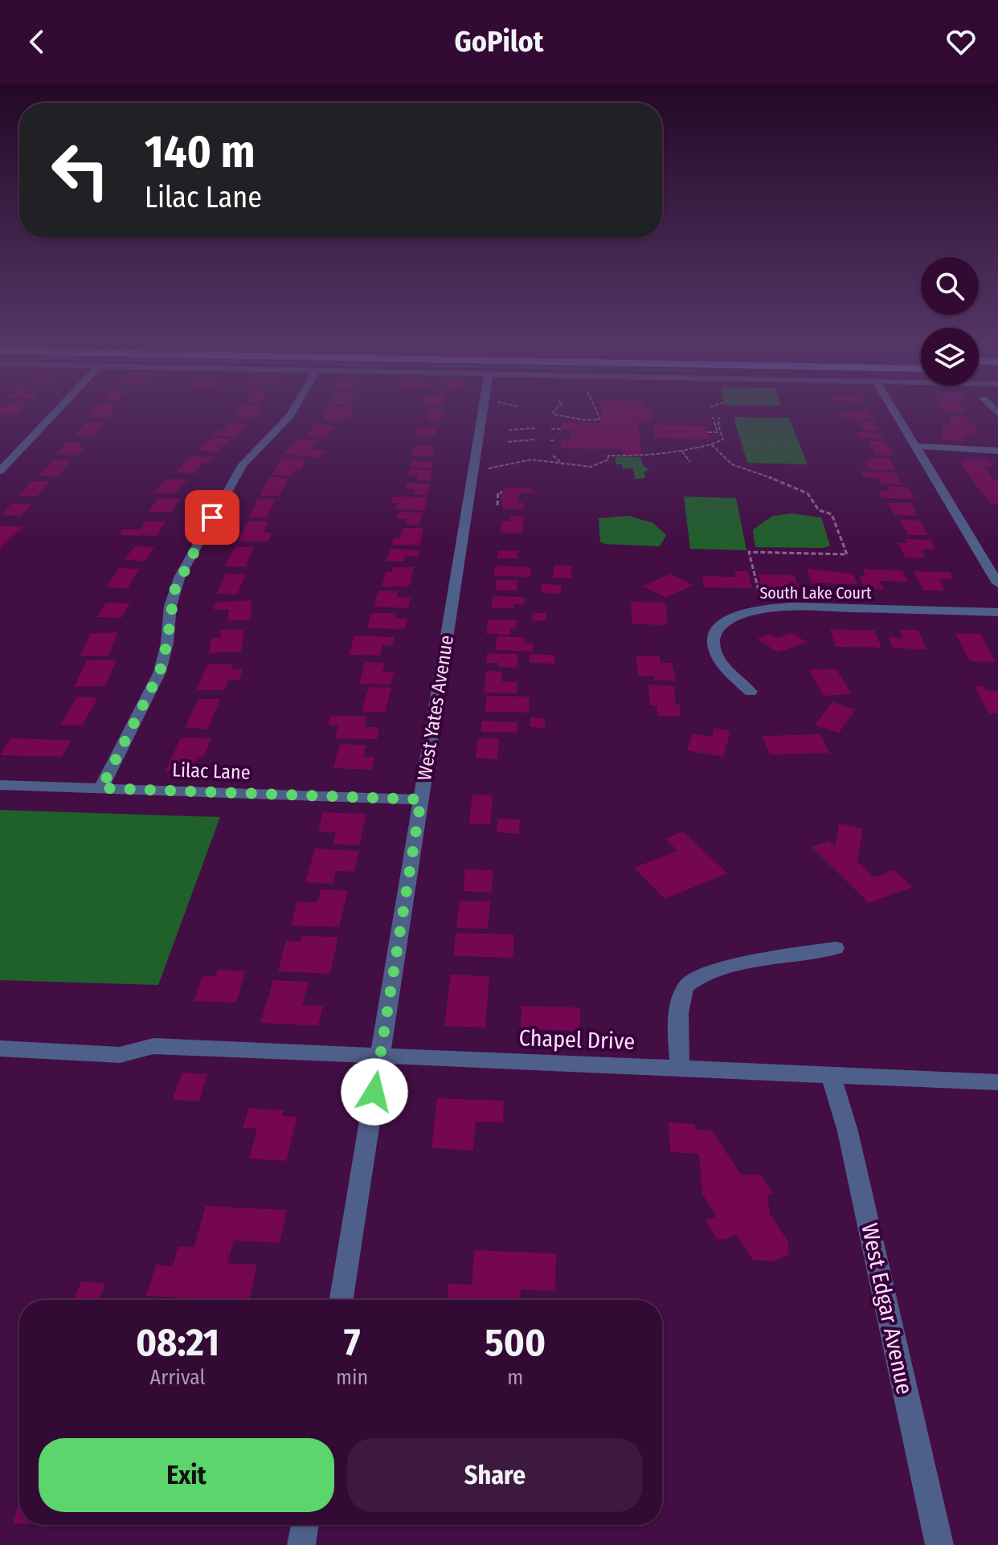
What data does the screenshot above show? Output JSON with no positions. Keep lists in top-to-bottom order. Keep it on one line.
{"streets":{"street":["South Lake Court","West Yates Avenue","Lilac Lane","Chapel Drive","West Edgar Avenue"]},"crossings":[["West Yates Avenue","Lilac Lane"],["West Yates Avenue","Chapel Drive"],["Chapel Drive","West Edgar Avenue"]],"page":{"header":"GoPilot","turn":["140 m","Lilac Lane"],"eta":["08:21","Arrival","7","min","500","m"],"buttons":["Exit","Share"]}}
